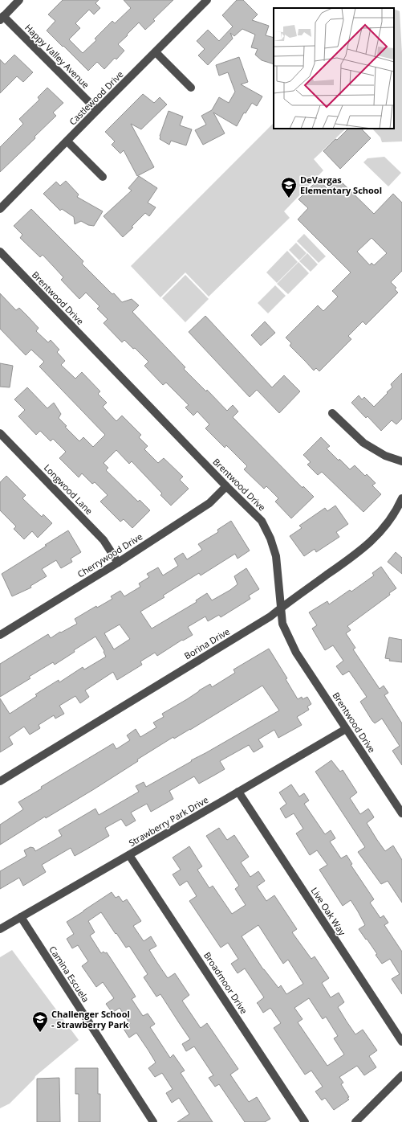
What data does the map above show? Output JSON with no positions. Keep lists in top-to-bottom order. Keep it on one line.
{"streets":{"street":["Happy Valley Avenue","Castlewood Drive","Brentwood Drive","Longwood Lane","Cherrywood Drive","Borina Drive","Strawberry Park Drive","Live Oak Way","Camina Escuela","Broadmoor Drive"]},"crossings":[["Happy Valley Avenue","Castlewood Drive"],["Brentwood Drive","Cherrywood Drive"],["Brentwood Drive","Borina Drive"],["Brentwood Drive","Strawberry Park Drive"],["Longwood Lane","Cherrywood Drive"],["Strawberry Park Drive","Live Oak Way"],["Strawberry Park Drive","Camina Escuela"],["Strawberry Park Drive","Broadmoor Drive"]],"places":{"school or university":["DeVargas Elementary School","Challenger School - Strawberry Park"]}}
